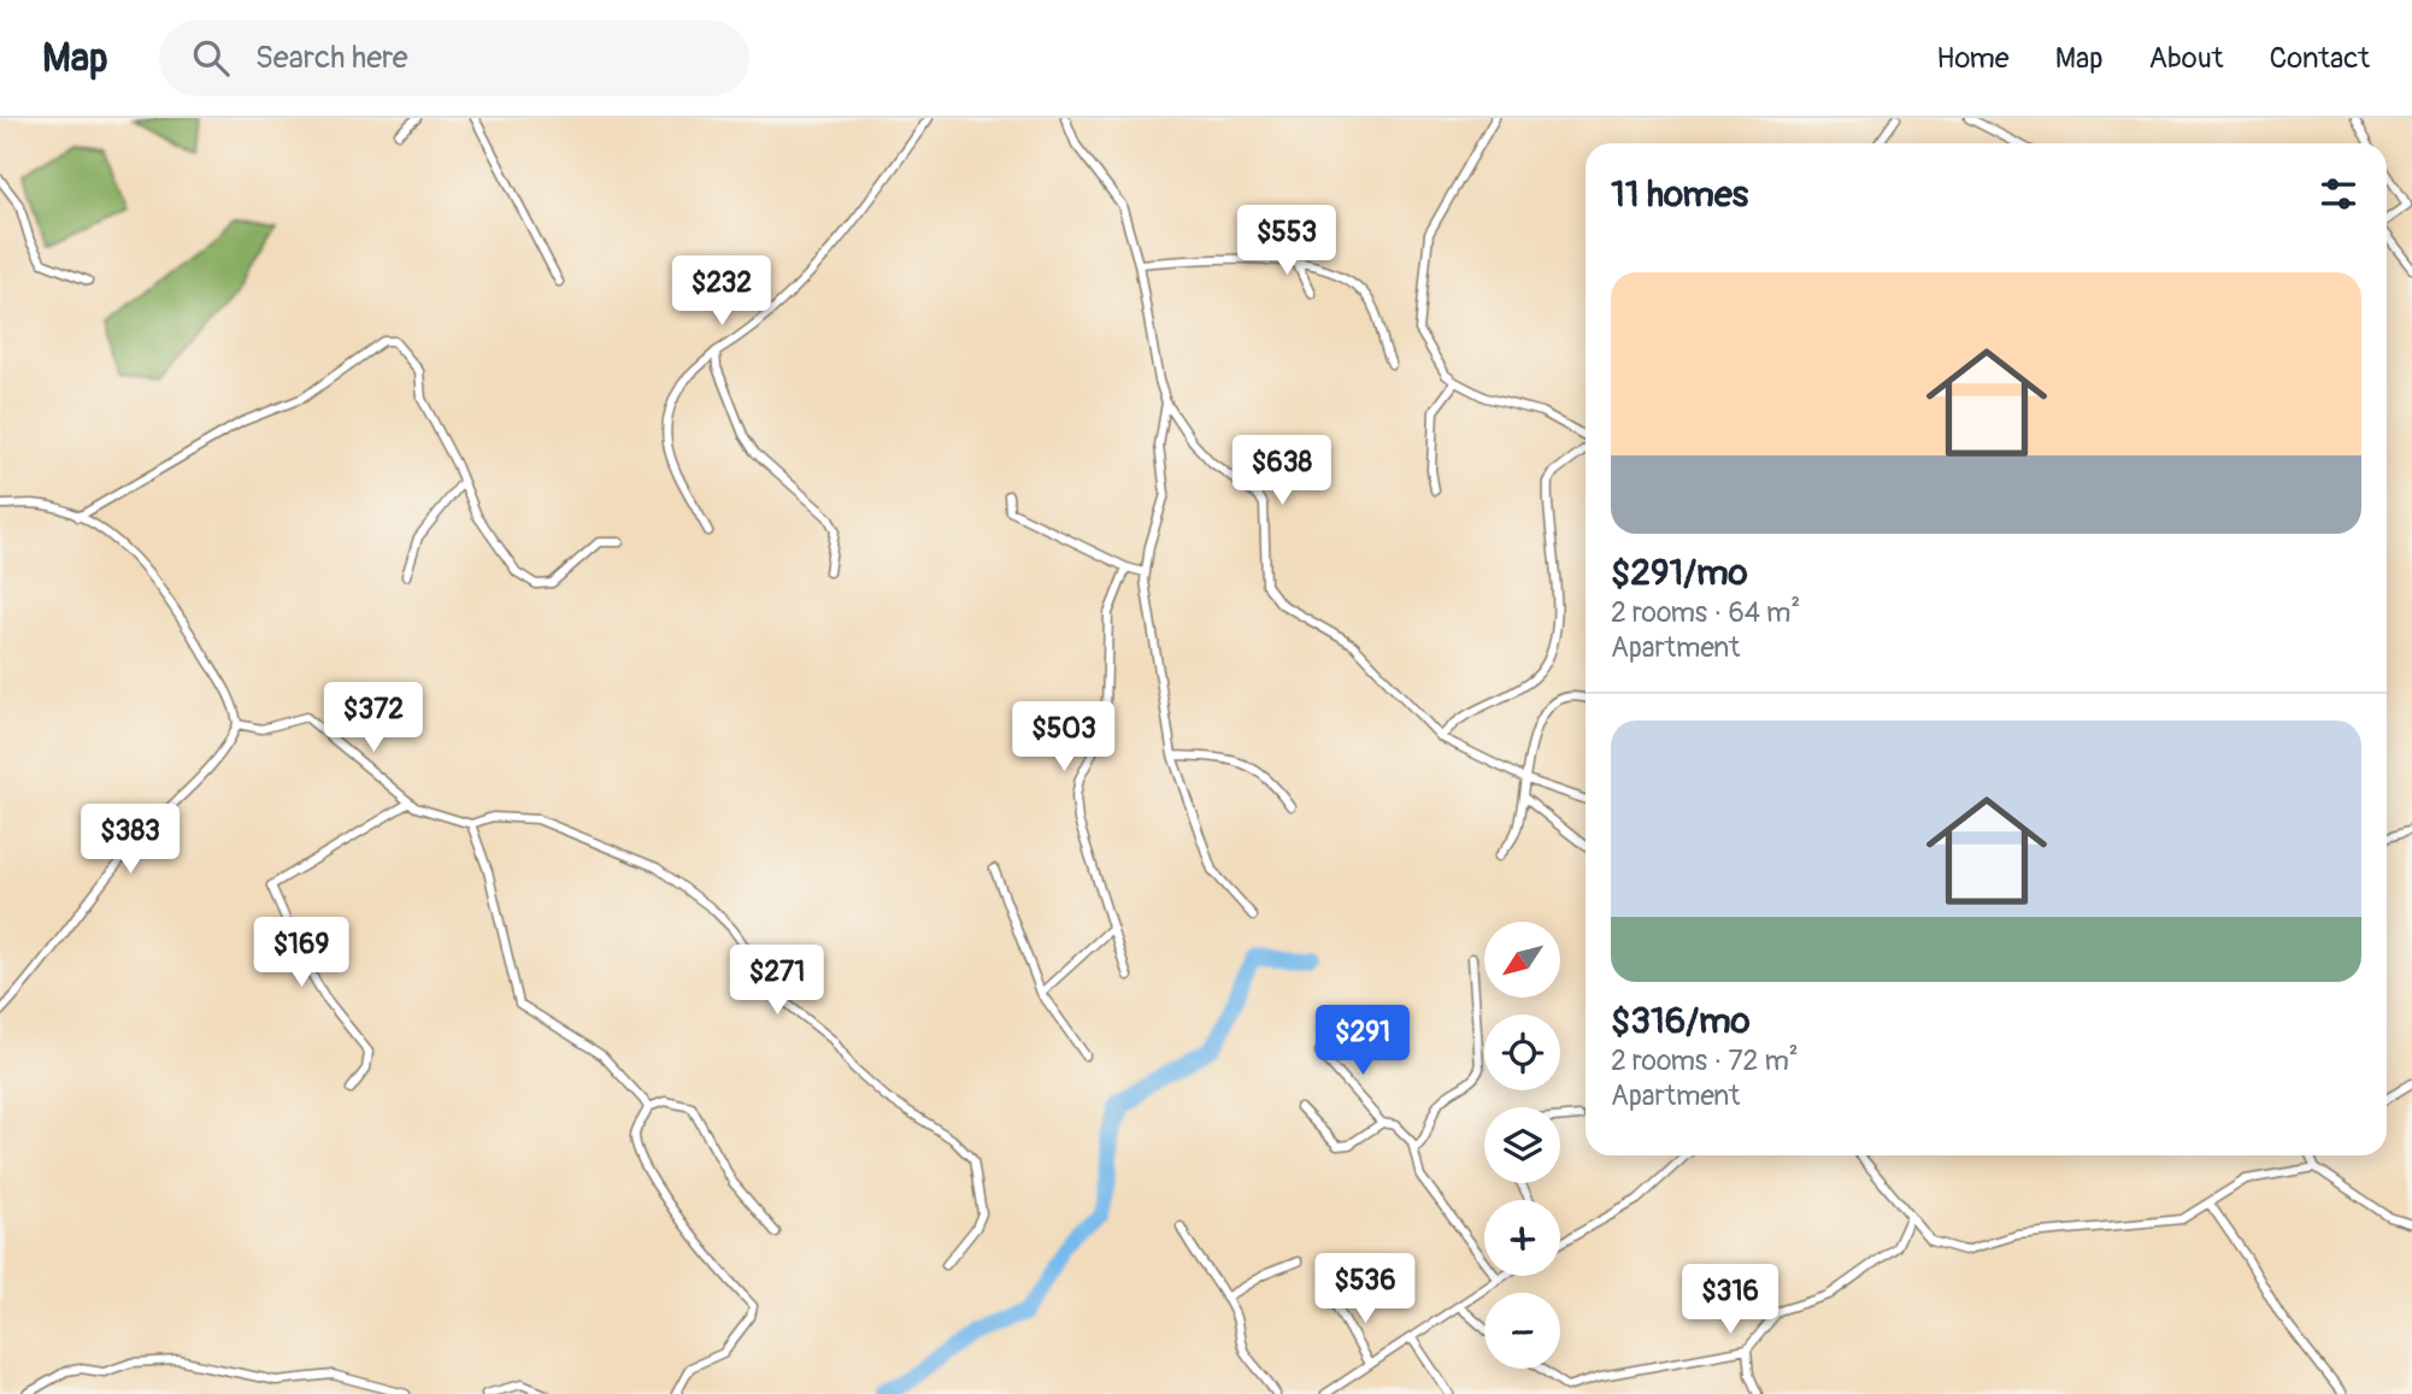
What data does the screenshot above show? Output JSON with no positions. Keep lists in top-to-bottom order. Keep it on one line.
{"north":"bottom left","page":{"header":"Map","search":"Search here","nav":["Home","Map","About","Contact"],"heading":"11 homes","price":["$553","$232","$638","$372","$503","$383","$169","$271","$291","$536","$316"],"list":[{"name":"$291/mo","note":"2 rooms · 64 m² · Apartment"},{"name":"$316/mo","note":"2 rooms · 72 m² · Apartment"}],"map_buttons":["+","−"]}}
